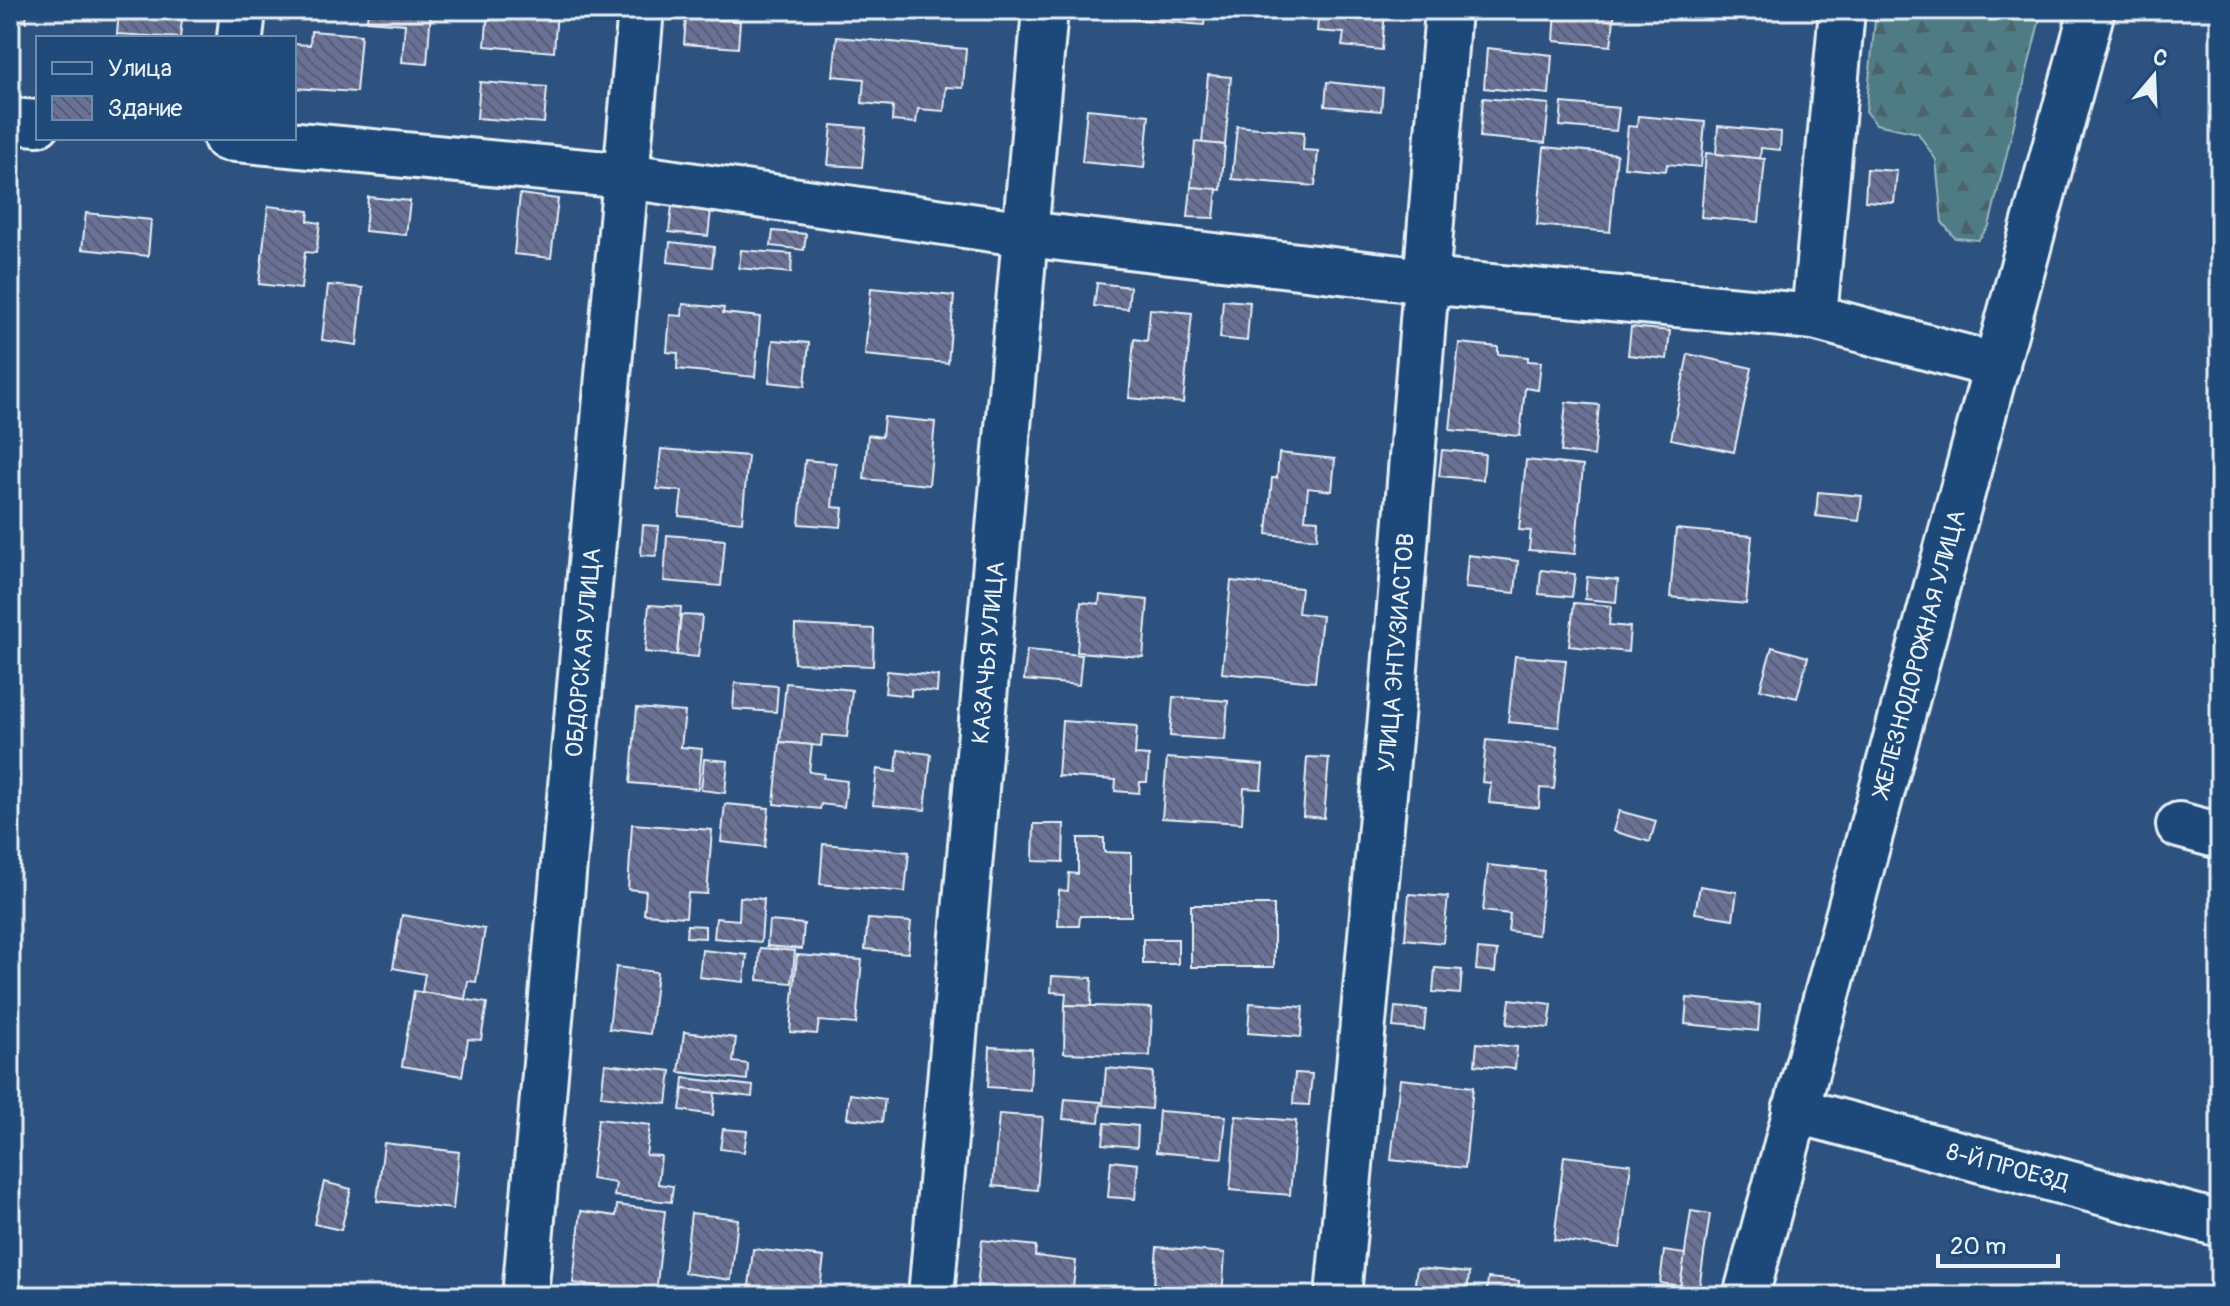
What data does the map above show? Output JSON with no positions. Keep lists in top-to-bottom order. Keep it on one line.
{"streets":{"street":["ОБДОРСКАЯ УЛИЦА","КАЗАЧЬЯ УЛИЦА","УЛИЦА ЭНТУЗИАСТОВ","ЖЕЛЕЗНОДОРОЖНАЯ УЛИЦА","8-Й ПРОЕЗД"]},"crossings":[["ЖЕЛЕЗНОДОРОЖНАЯ УЛИЦА","8-Й ПРОЕЗД"]],"legend":["Улица","Здание"],"scale_bar":"20 m","north":"top"}
